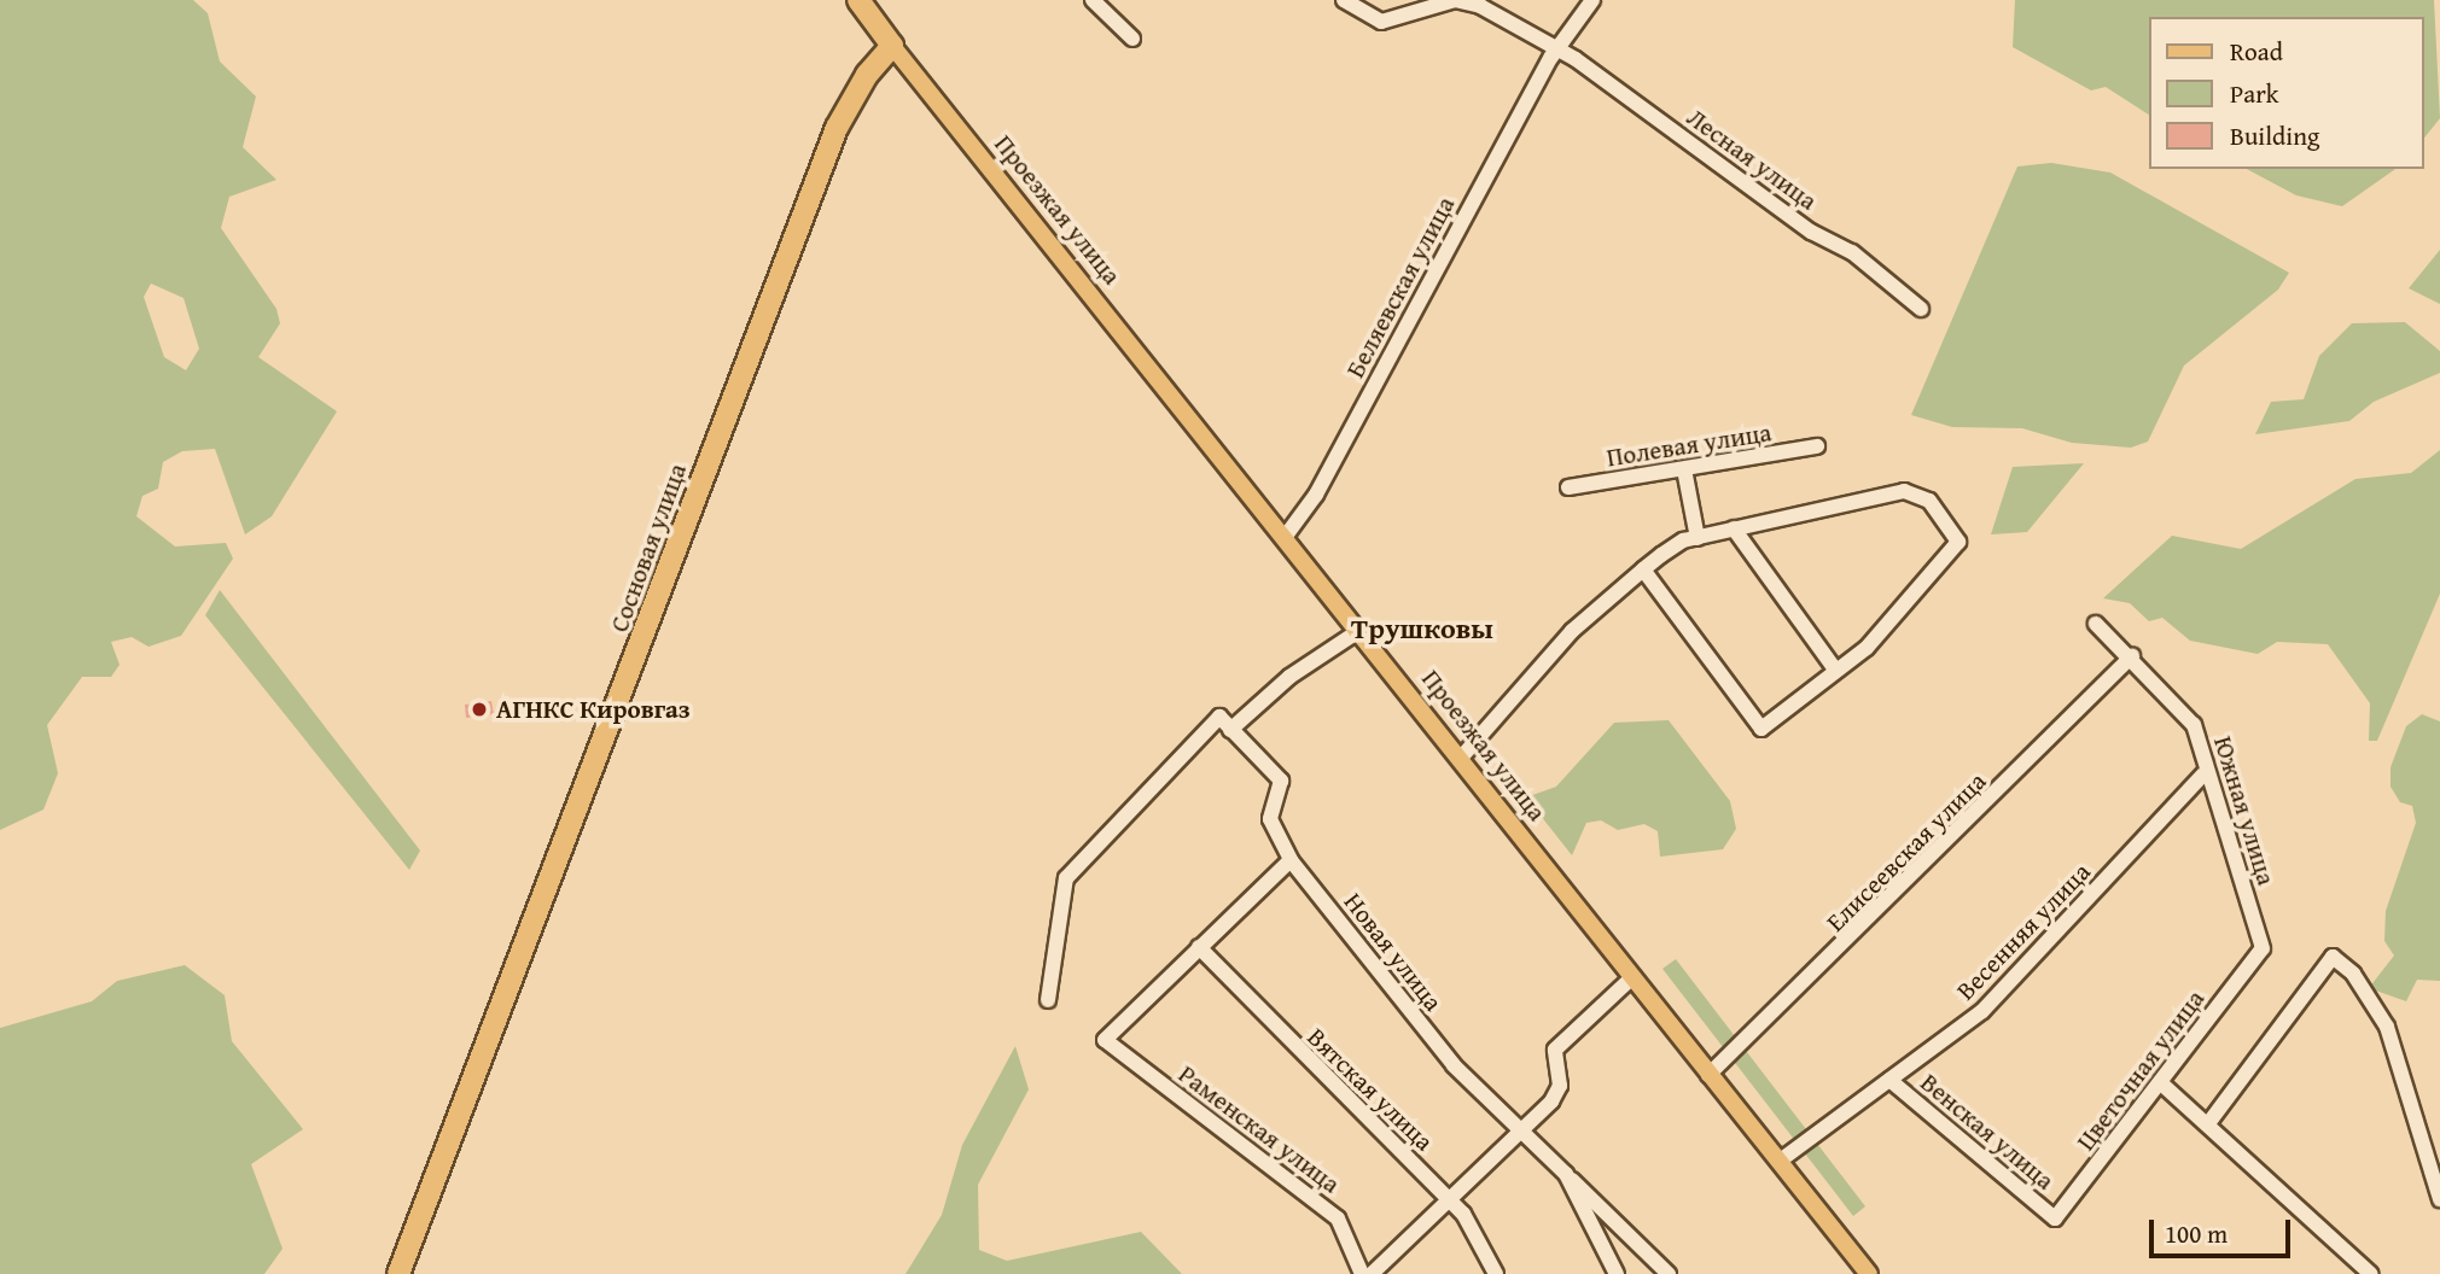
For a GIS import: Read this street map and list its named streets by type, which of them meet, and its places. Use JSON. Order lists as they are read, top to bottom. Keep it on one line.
{"streets":{"highway":["Сосновая улица"],"main road":["Проезжая улица"],"street":["Лесная улица","Беляевская улица","Полевая улица","Южная улица","Елисеевская улица","Весенняя улица","Новая улица","Цветочная улица","Вятская улица","Раменская улица","Венская улица"]},"crossings":[["Лесная улица","Беляевская улица"],["Проезжая улица","Беляевская улица"],["Проезжая улица","Сосновая улица"],["Проезжая улица","Елисеевская улица"],["Проезжая улица","Весенняя улица"],["Южная улица","Елисеевская улица"],["Южная улица","Весенняя улица"],["Южная улица","Цветочная улица"],["Весенняя улица","Венская улица"],["Цветочная улица","Венская улица"],["Вятская улица","Раменская улица"]],"districts":["Трушковы"],"places":["АГНКС Кировгаз"],"legend":["Road","Park","Building"],"scale_bar":"100 m"}
